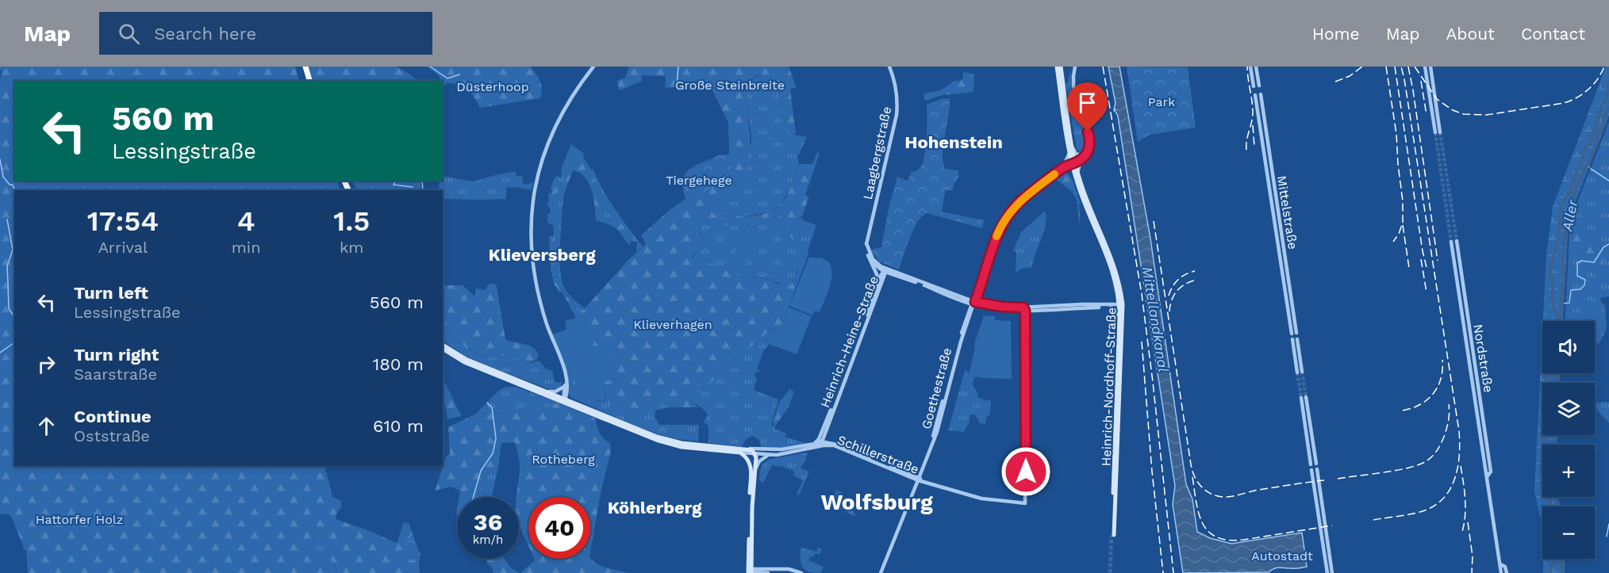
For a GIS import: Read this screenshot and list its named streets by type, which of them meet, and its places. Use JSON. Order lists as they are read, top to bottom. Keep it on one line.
{"streets":{"main road":["Heinrich-Nordhoff-Straße"],"street":["Laagbergstraße","Mittelstraße","Heinrich-Heine-Straße","Nordstraße","Goethestraße","Schillerstraße"]},"crossings":[["Laagbergstraße","Heinrich-Heine-Straße"],["Heinrich-Heine-Straße","Schillerstraße"],["Heinrich-Nordhoff-Straße","Goethestraße"],["Goethestraße","Schillerstraße"]],"districts":["Hohenstein","Klieversberg","Wolfsburg","Köhlerberg"],"water":["Aller","Mittellandkanal"],"parks":["Große Steinbreite","Düsterhoop","Park","Tiergehege","Klieverhagen","Rotheberg","Hattorfer Holz","Autostadt"],"page":{"header":"Map","search":"Search here","nav":["Home","Map","About","Contact"],"turn":["560 m","Lessingstraße"],"eta":["17:54","Arrival","4","min","1.5","km"],"list":[{"name":"Turn left","note":"Lessingstraße","value":"560 m"},{"name":"Turn right","note":"Saarstraße","value":"180 m"},{"name":"Continue","note":"Oststraße","value":"610 m"}],"map_buttons":["+","−"],"speed":"36 km/h","limit":"40"}}
